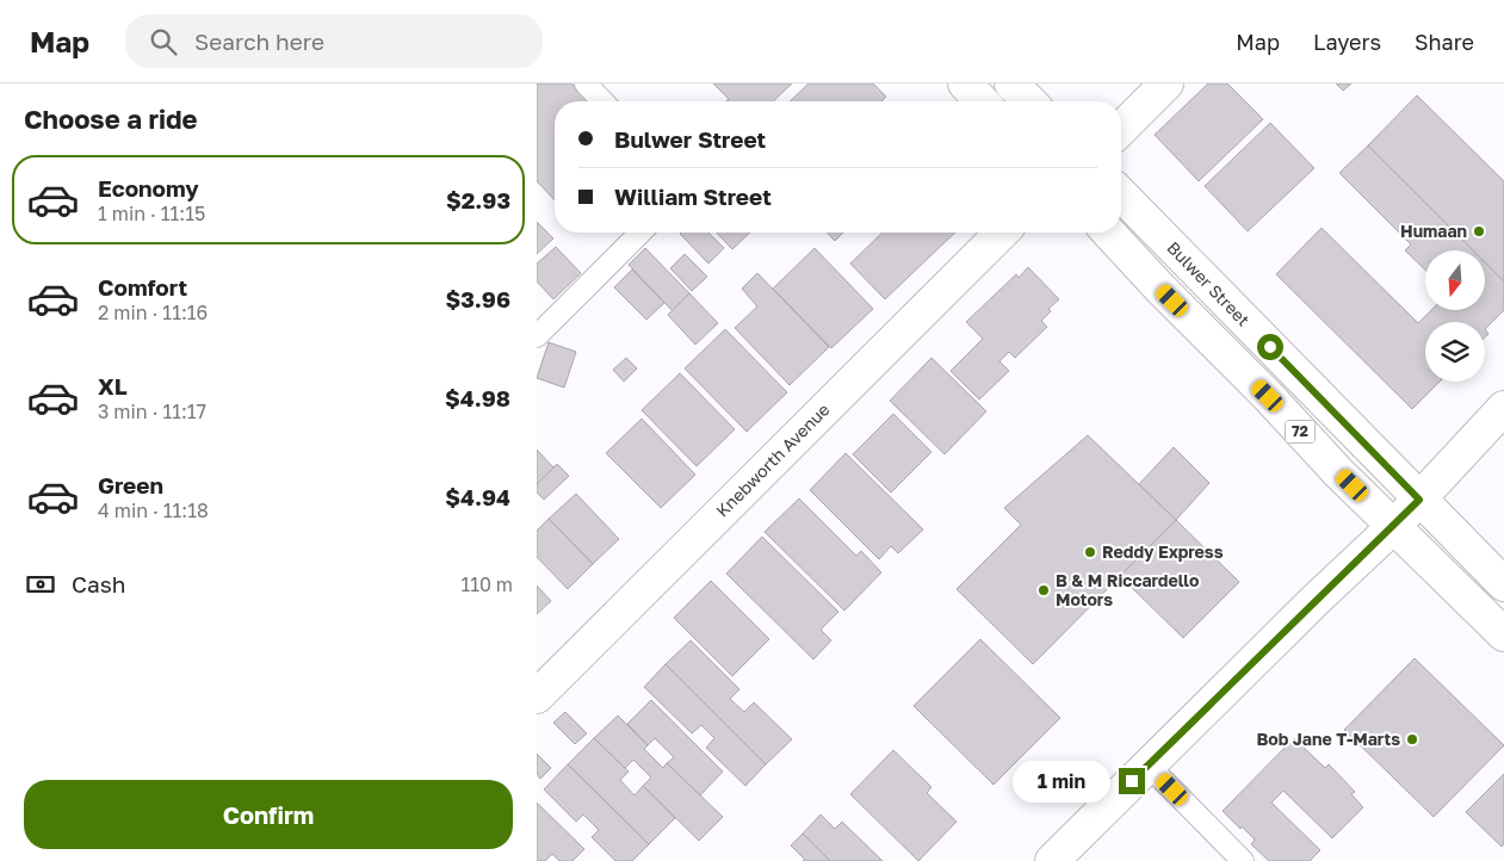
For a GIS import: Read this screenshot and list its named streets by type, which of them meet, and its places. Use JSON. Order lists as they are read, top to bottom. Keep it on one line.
{"streets":{"main road":["Bulwer Street","72","Knebworth Avenue"]},"places":["Humaan","Reddy Express","B & M Riccardello Motors","Bob Jane T-Marts"],"north":"bottom","page":{"header":"Map","search":"Search here","nav":["Map","Layers","Share"],"heading":"Choose a ride","banner":["Bulwer Street","William Street"],"list":[{"name":"Economy","note":"1 min · 11:15","value":"$2.93"},{"name":"Comfort","note":"2 min · 11:16","value":"$3.96"},{"name":"XL","note":"3 min · 11:17","value":"$4.98"},{"name":"Green","note":"4 min · 11:18","value":"$4.94"}],"pay":["Cash","110 m"],"bubble":"1 min","buttons":"Confirm"}}
